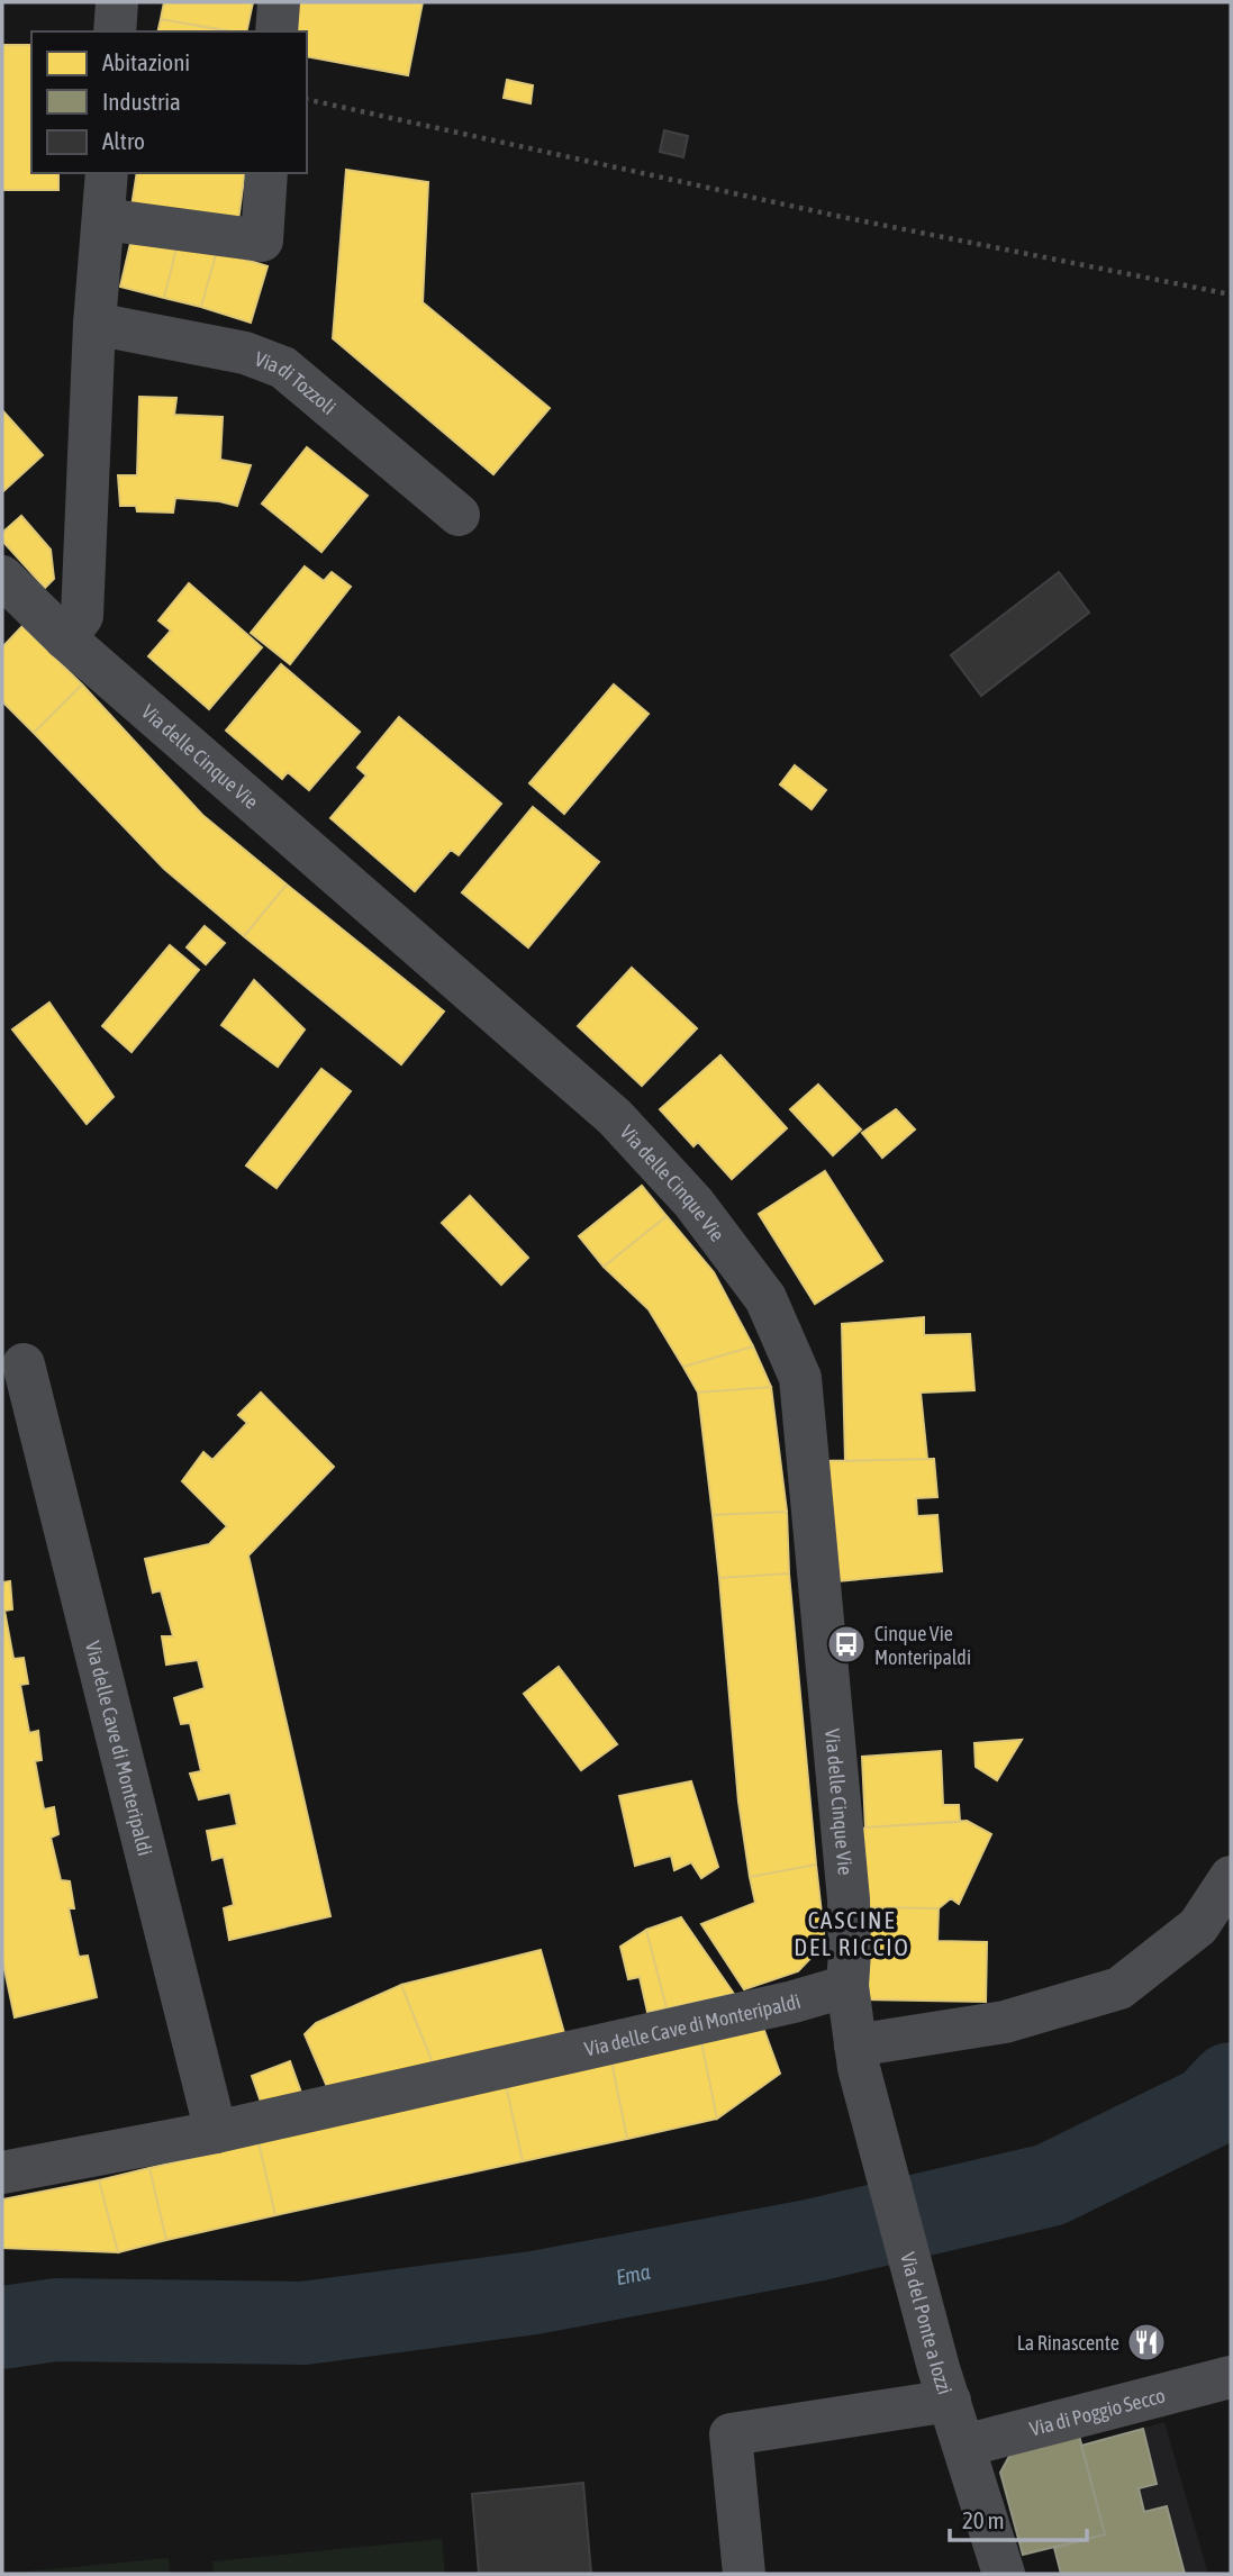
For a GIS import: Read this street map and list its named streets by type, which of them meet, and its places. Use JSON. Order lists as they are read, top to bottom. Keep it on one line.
{"streets":{"street":["Via di Tozzoli","Via delle Cinque Vie","Via delle Cave di Monteripaldi","Via del Ponte a Iozzi","Via di Poggio Secco"]},"crossings":[["Via delle Cinque Vie","Via delle Cave di Monteripaldi"],["Via delle Cinque Vie","Via del Ponte a Iozzi"],["Via del Ponte a Iozzi","Via di Poggio Secco"]],"districts":["CASCINE DEL RICCIO"],"water":["Ema"],"places":{"bus stop":["Cinque Vie Monteripaldi"],"restaurant":["La Rinascente"]},"legend":["Abitazioni","Industria","Altro"],"scale_bar":"20 m"}
